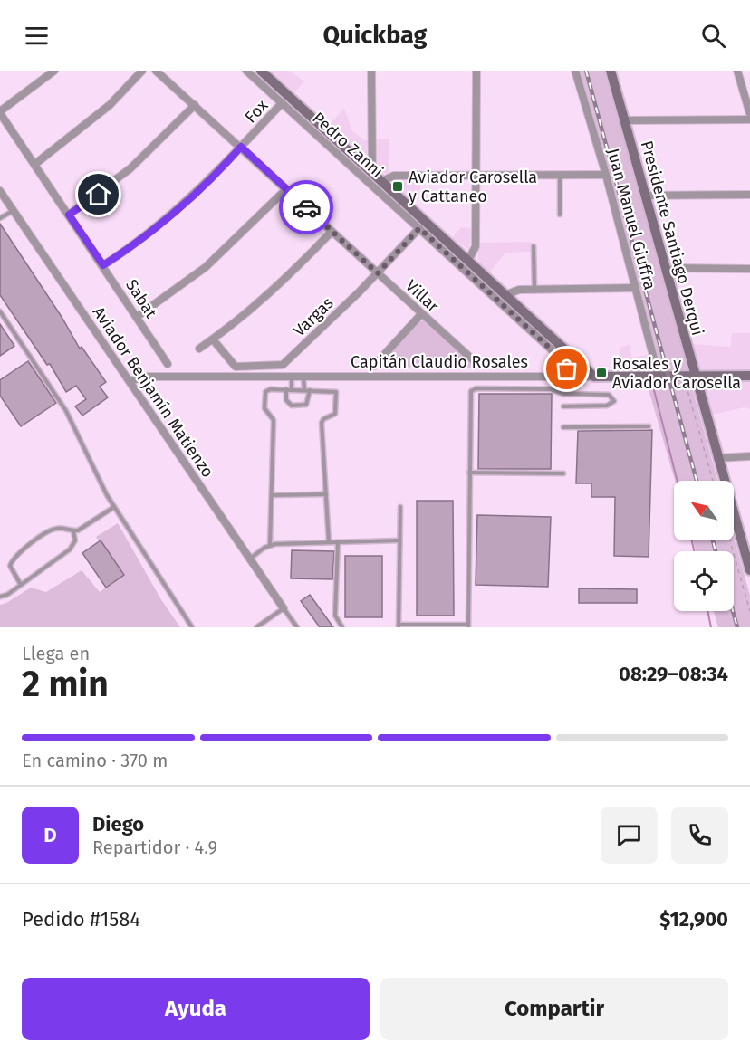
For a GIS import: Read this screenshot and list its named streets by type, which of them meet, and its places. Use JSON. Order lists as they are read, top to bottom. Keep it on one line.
{"streets":{"street":["Fox","Pedro Zanni","Juan Manuel Giuffra","Presidente Santiago Derqui","Villar","Sabat","Vargas","Capitán Claudio Rosales","Aviador Benjamín Matienzo"]},"crossings":[["Fox","Pedro Zanni"],["Fox","Villar"],["Fox","Sabat"],["Pedro Zanni","Vargas"],["Pedro Zanni","Capitán Claudio Rosales"],["Juan Manuel Giuffra","Capitán Claudio Rosales"],["Presidente Santiago Derqui","Capitán Claudio Rosales"],["Villar","Vargas"],["Capitán Claudio Rosales","Aviador Benjamín Matienzo"]],"places":{"transit":["Aviador Carosella y Cattaneo","Rosales y Aviador Carosella"]},"north":"top left","page":{"header":"Quickbag","heading":["2 min","Llega en","08:29–08:34"],"panel":["Diego","Repartidor · 4.9","Pedido #1584","$12,900"],"bar":"En camino · 370 m","round":"D","buttons":["Ayuda","Compartir"]}}
